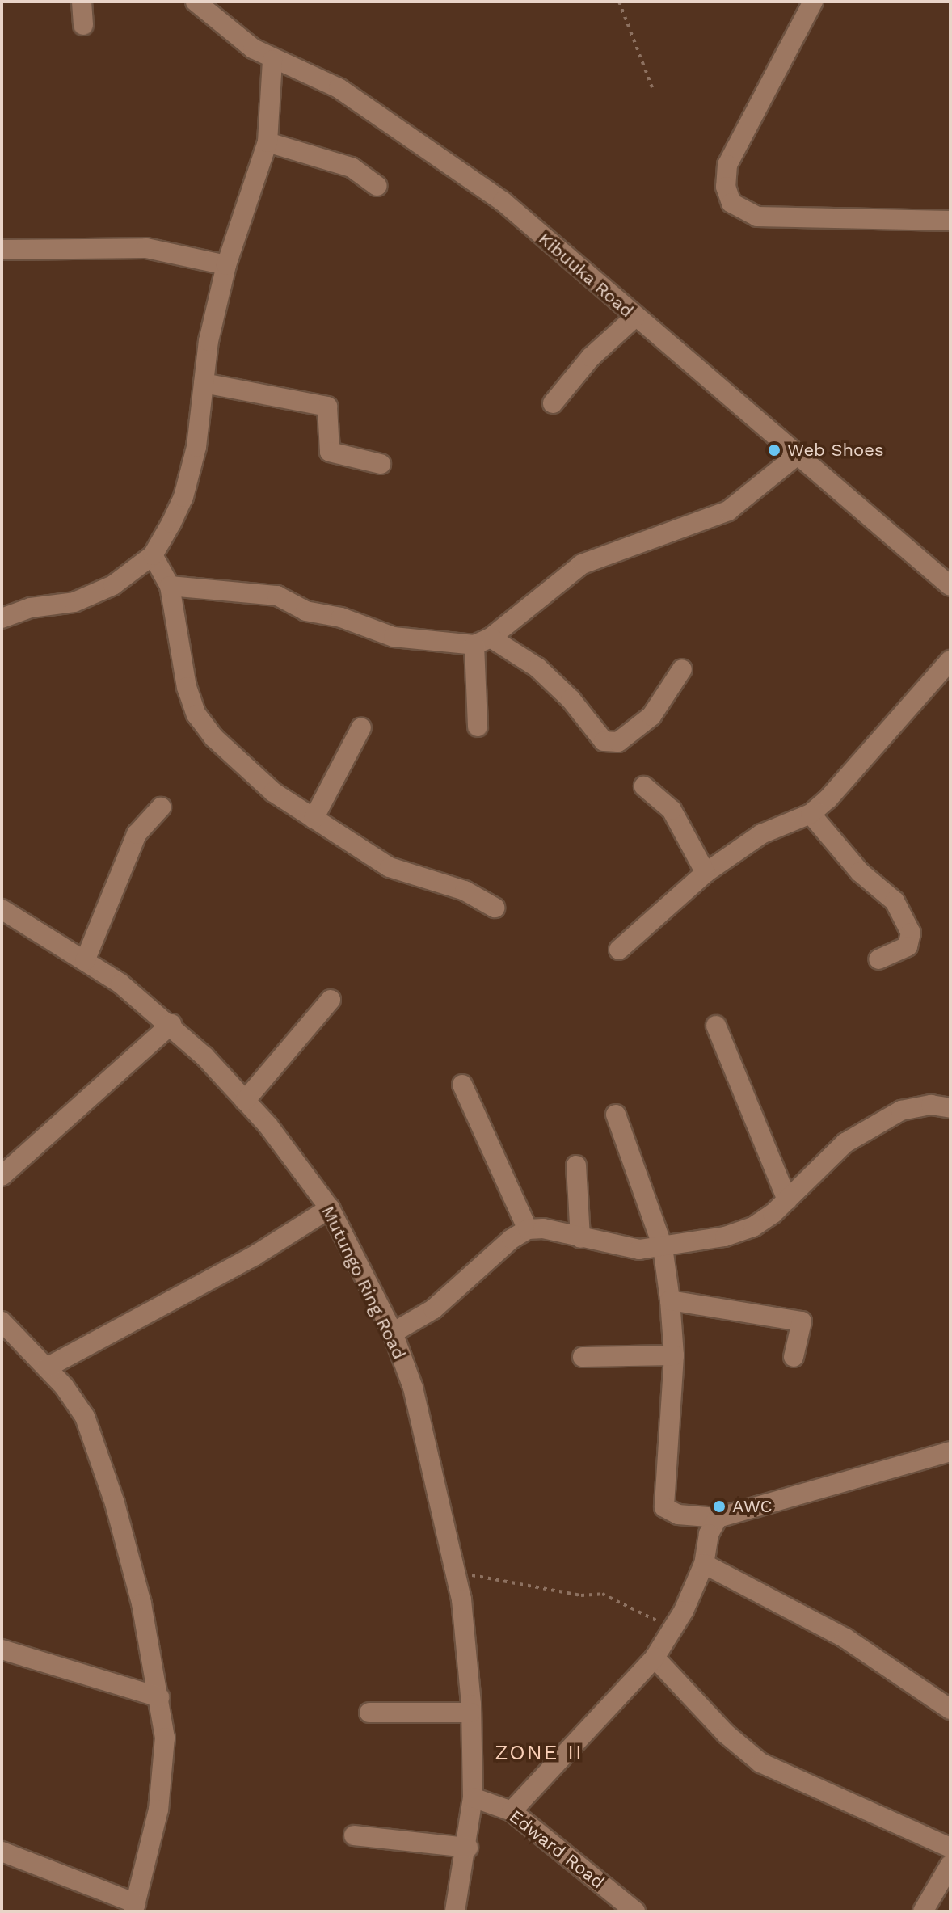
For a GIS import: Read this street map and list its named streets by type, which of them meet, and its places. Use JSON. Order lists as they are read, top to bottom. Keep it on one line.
{"streets":{"street":["Kibuuka Road","Mutungo Ring Road","Edward Road"]},"crossings":[["Mutungo Ring Road","Edward Road"]],"districts":["ZONE II"],"places":["Web Shoes","AWC"]}
